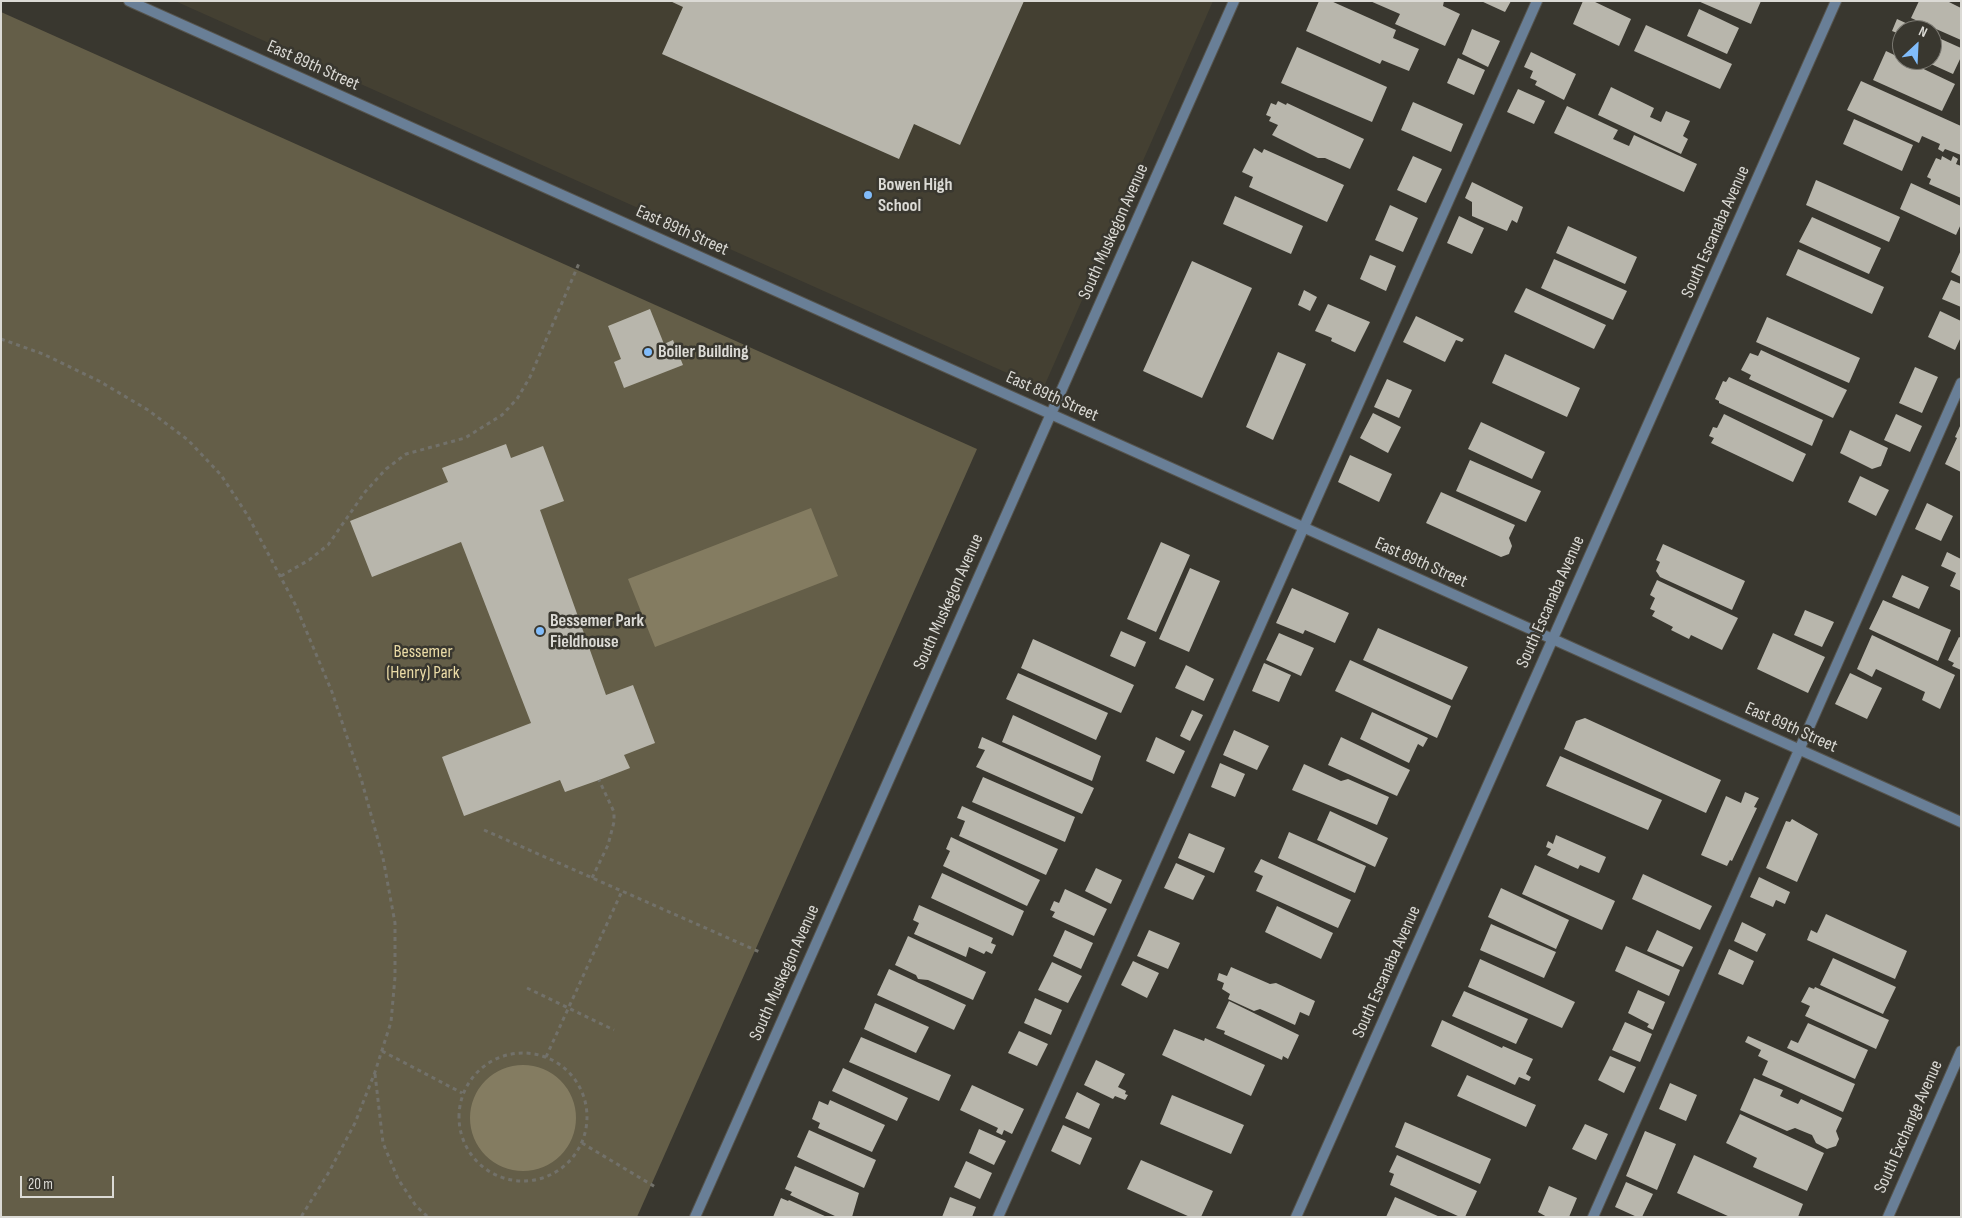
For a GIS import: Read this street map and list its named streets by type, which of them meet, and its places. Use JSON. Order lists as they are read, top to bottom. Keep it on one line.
{"streets":{"street":["East 89th Street","South Muskegon Avenue","South Escanaba Avenue","South Exchange Avenue"]},"crossings":[["East 89th Street","South Muskegon Avenue"],["East 89th Street","South Escanaba Avenue"]],"parks":["Bessemer (Henry) Park"],"places":["Bowen High School","Boiler Building","Bessemer Park Fieldhouse"],"scale_bar":"20 m","north":"top right"}
